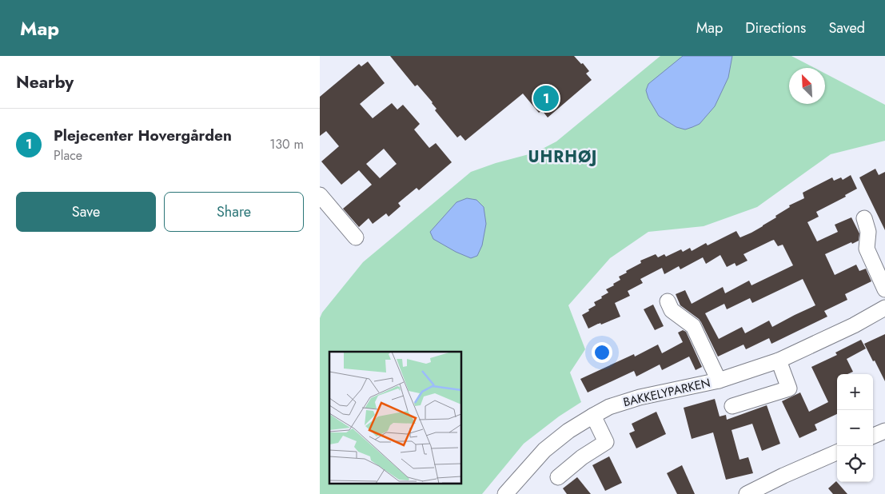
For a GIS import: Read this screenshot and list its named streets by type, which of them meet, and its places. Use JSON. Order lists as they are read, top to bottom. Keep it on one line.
{"streets":{"street":["BAKKELYPARKEN"]},"districts":["UHRHØJ"],"north":"top left","page":{"header":"Map","nav":["Map","Directions","Saved"],"heading":"Nearby","pins":"1","list":[{"mark":"1","name":"Plejecenter Hovergården","note":"Place","value":"130 m"}],"buttons":["Save","Share"],"map_buttons":["+","−"]}}
